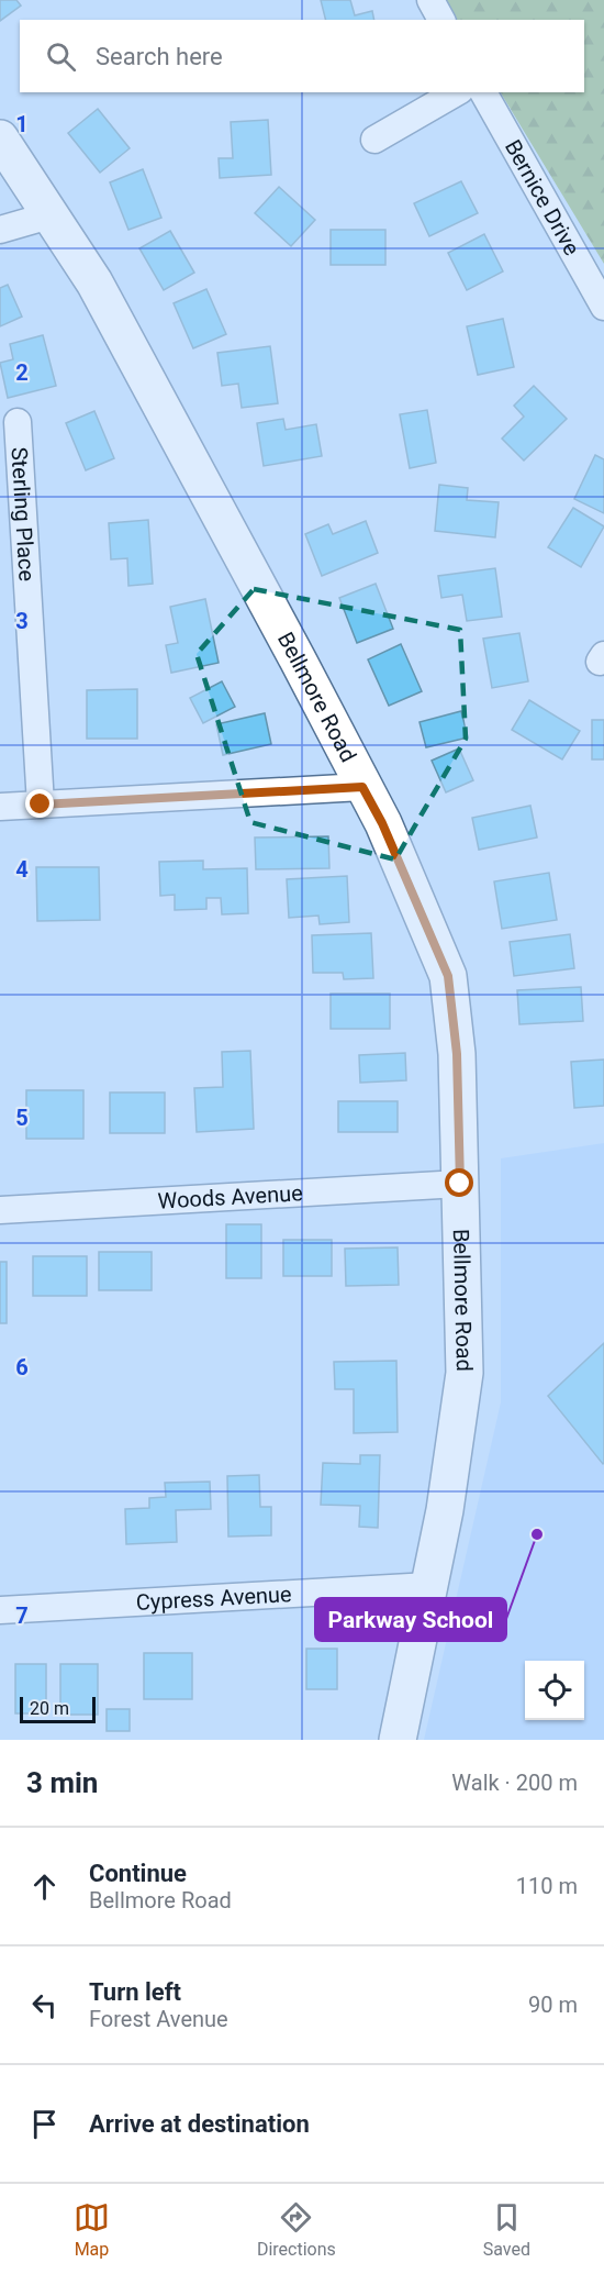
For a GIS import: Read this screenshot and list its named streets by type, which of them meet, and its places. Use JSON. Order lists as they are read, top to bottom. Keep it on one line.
{"streets":{"main road":["Bellmore Road"],"street":["Bernice Drive","Sterling Place","Woods Avenue","Cypress Avenue"]},"crossings":[["Bellmore Road","Woods Avenue"],["Bellmore Road","Cypress Avenue"]],"places":["Parkway School"],"scale_bar":"20 m","page":{"search":"Search here","scale":"20 m","heading":["3 min","Walk · 200 m"],"list":[["Continue","Bellmore Road","110 m"],["Turn left","Forest Avenue","90 m"],"Arrive at destination"],"nav":["Map","Directions","Saved"]},"grid":{"rows":["1","2","3","4","5","6","7"]}}
